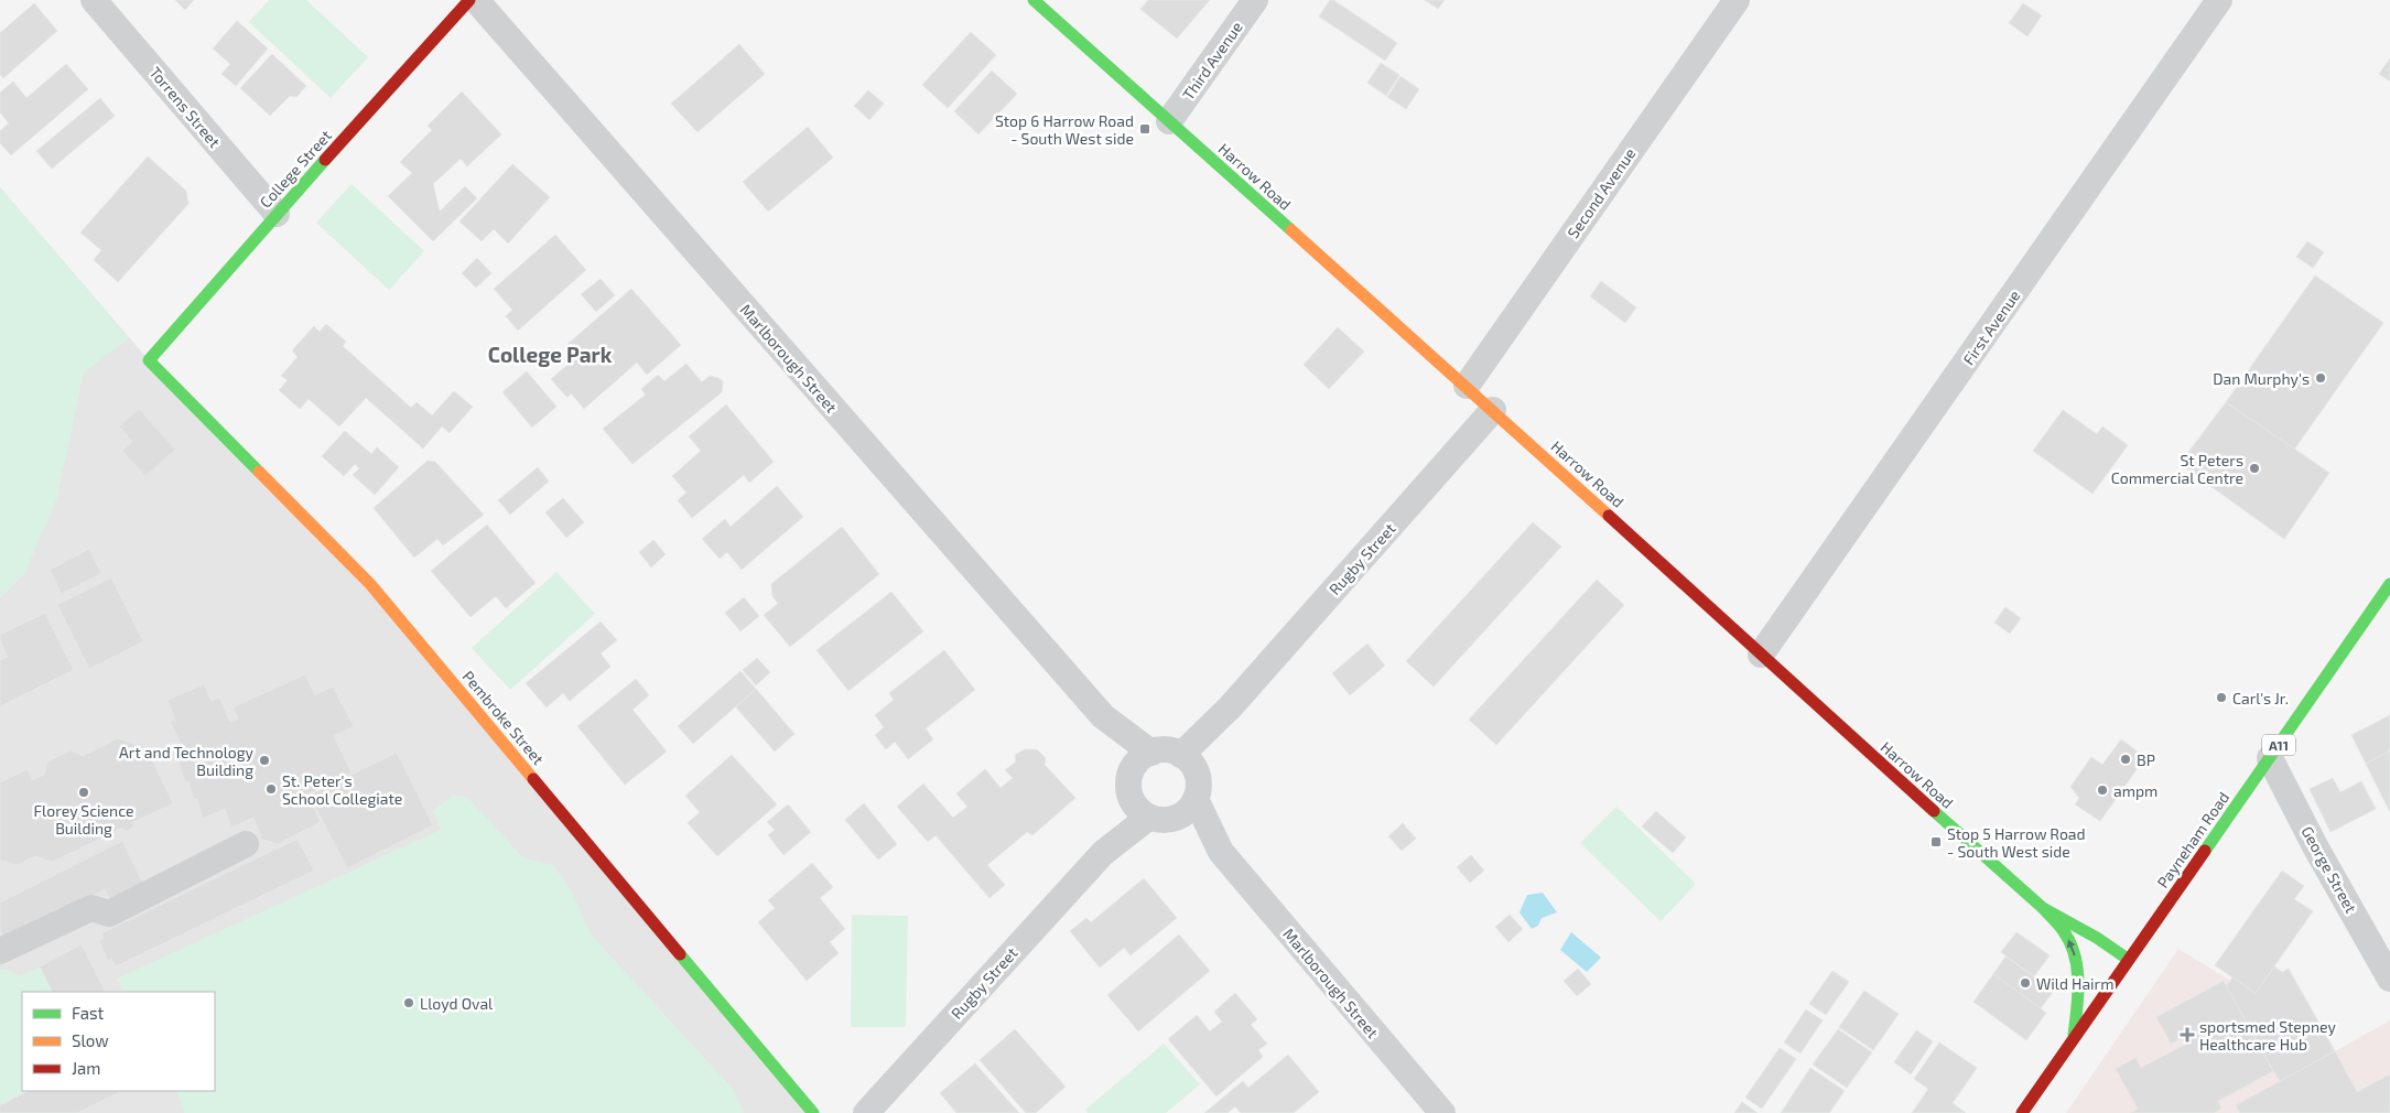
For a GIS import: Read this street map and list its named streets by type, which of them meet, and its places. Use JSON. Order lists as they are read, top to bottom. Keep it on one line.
{"streets":{"street":["Third Avenue","Torrens Street","College Street","Harrow Road","Second Avenue","First Avenue","Marlborough Street","Rugby Street","Pembroke Street","A11","Payneham Road","George Street"]},"crossings":[["Third Avenue","Harrow Road"],["Torrens Street","College Street"],["College Street","Pembroke Street"],["Harrow Road","Second Avenue"],["Harrow Road","First Avenue"],["Harrow Road","Rugby Street"],["Harrow Road","Payneham Road"],["Marlborough Street","Rugby Street"],["Payneham Road","George Street"]],"districts":["College Park"],"places":{"transit":["Stop 6 Harrow Road - South West side","Stop 5 Harrow Road - South West side"],"other":["Dan Murphy's","St Peters Commercial Centre","Carl's Jr.","BP","Art and Technology Building","St. Peter's School Collegiate","ampm","Florey Science Building","Wild Hairm","Lloyd Oval"],"health":["sportsmed Stepney Healthcare Hub"]},"legend":["Fast","Slow","Jam"]}
